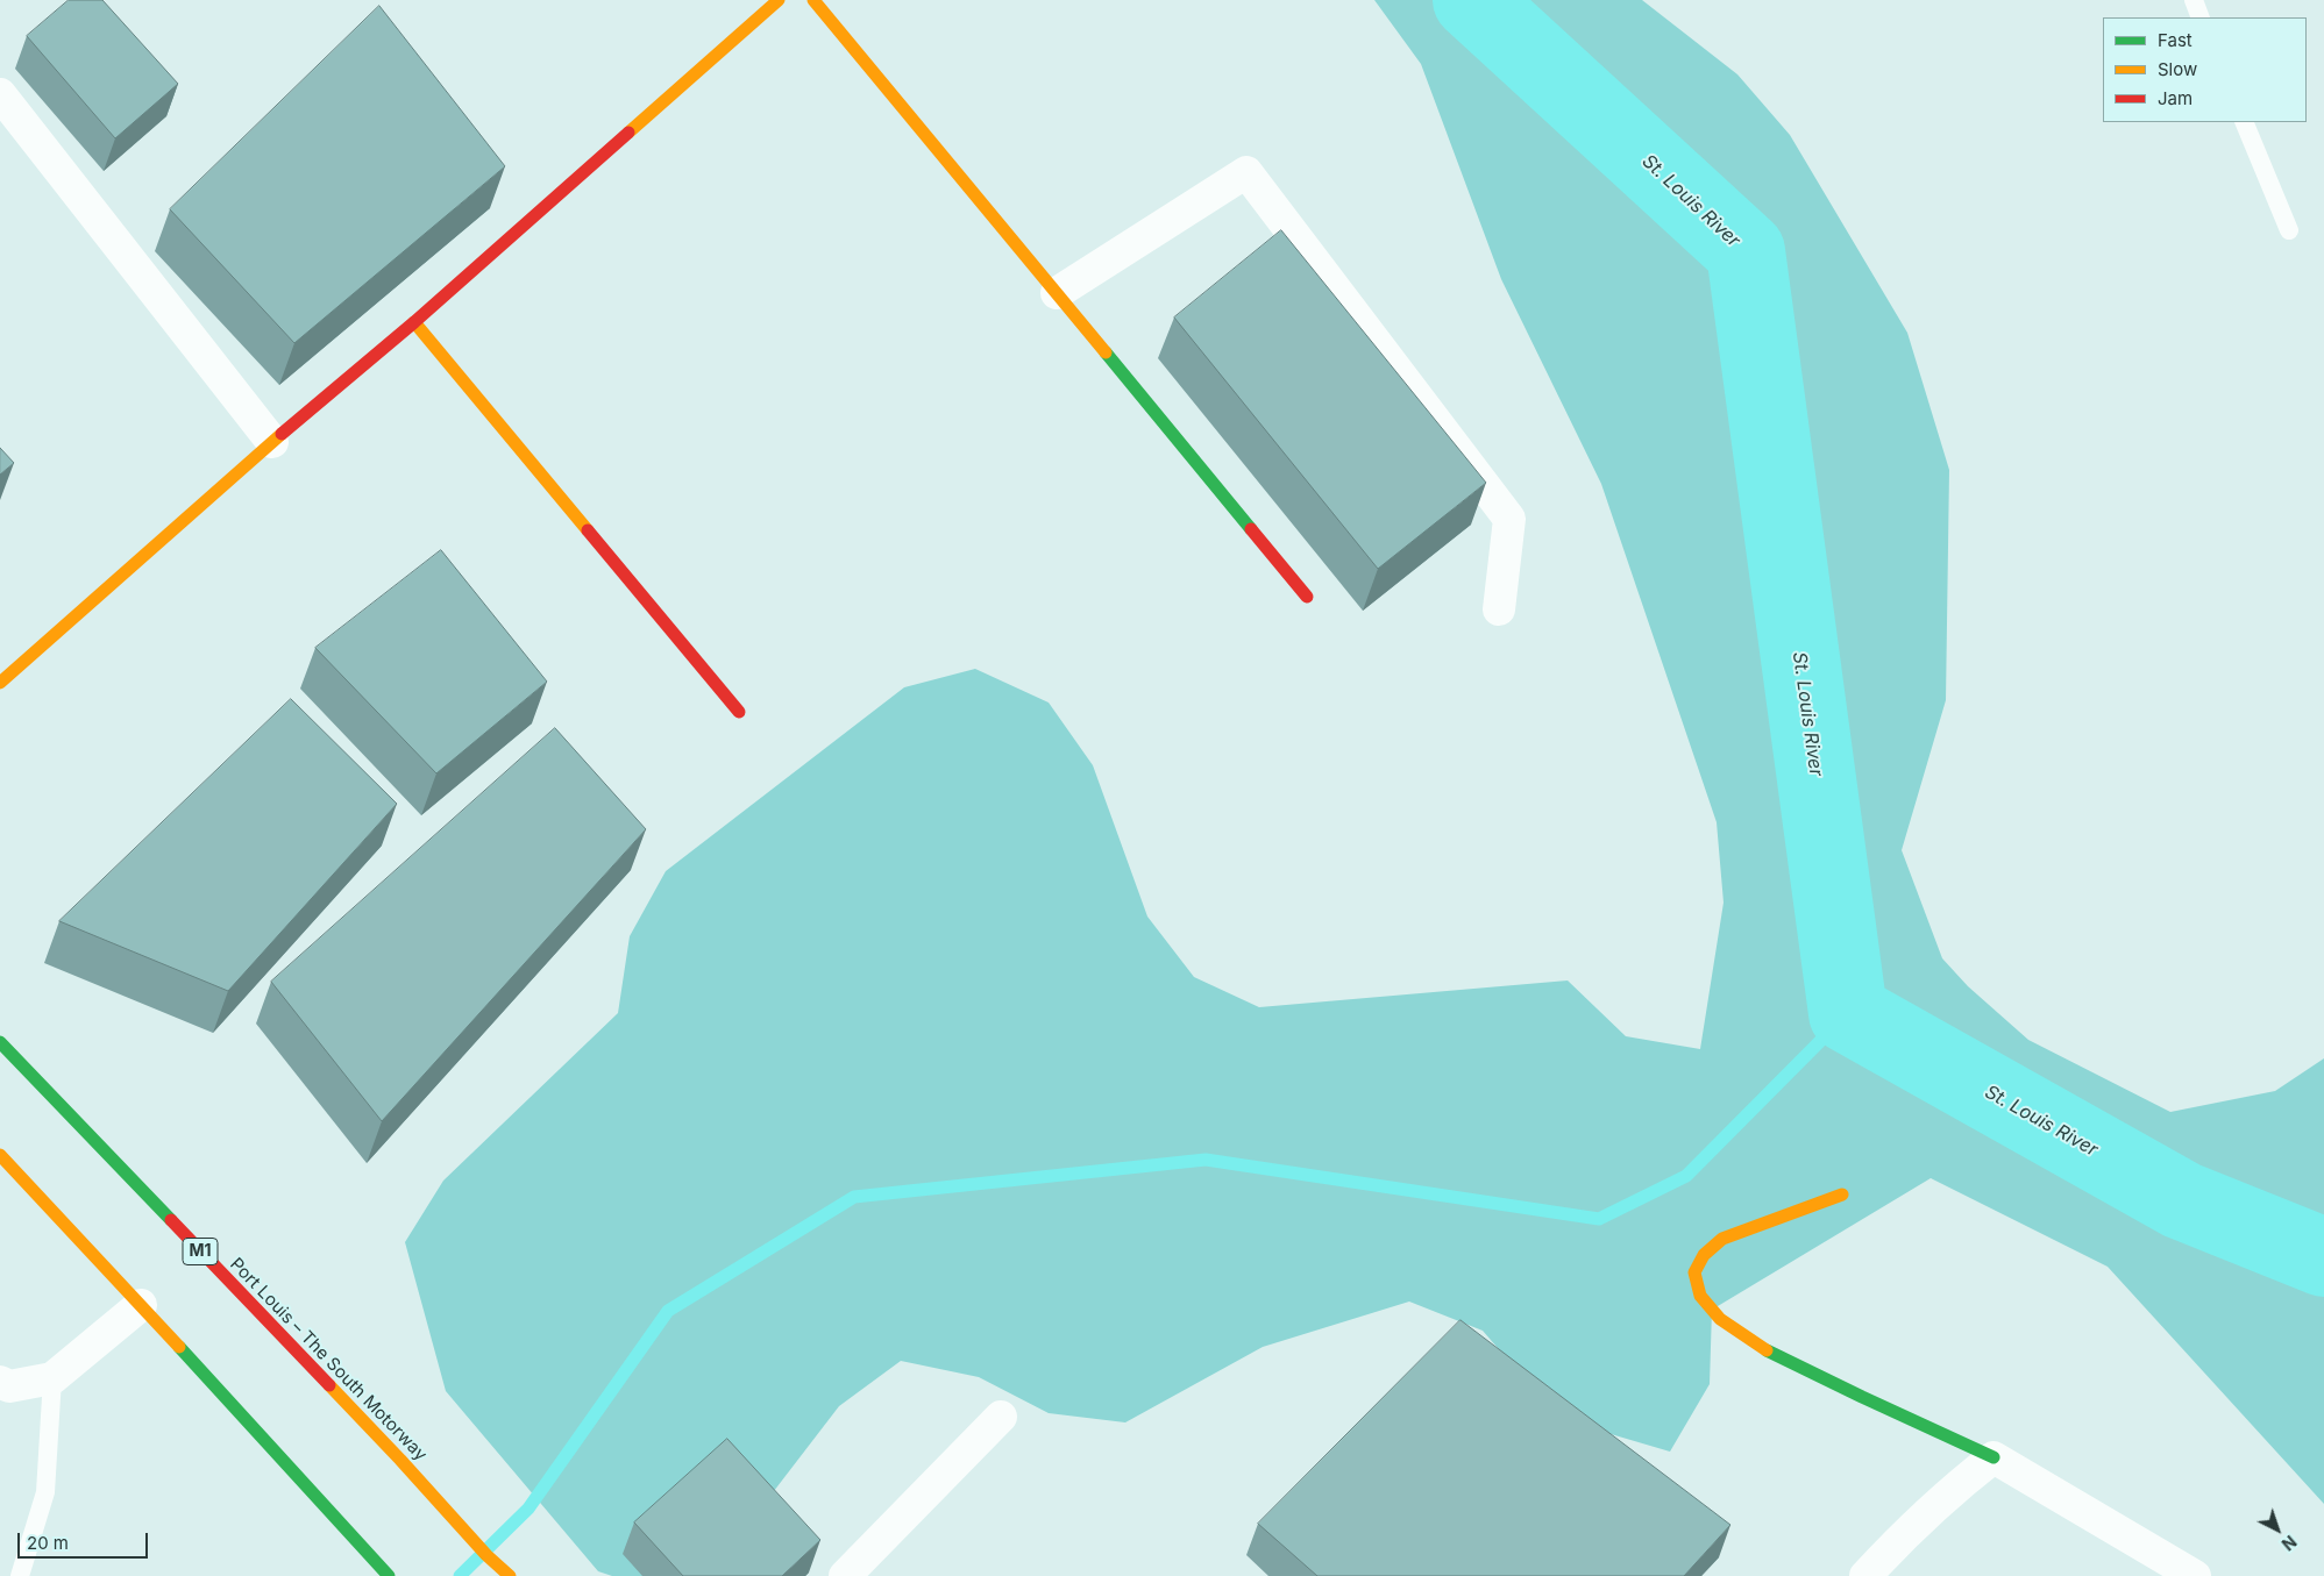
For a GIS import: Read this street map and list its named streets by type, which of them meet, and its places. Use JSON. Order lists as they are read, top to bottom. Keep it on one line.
{"streets":{"main road":["M1","Port Louis – The South Motorway"]},"water":["St. Louis River"],"legend":["Fast","Slow","Jam"],"scale_bar":"20 m","north":"bottom right"}
